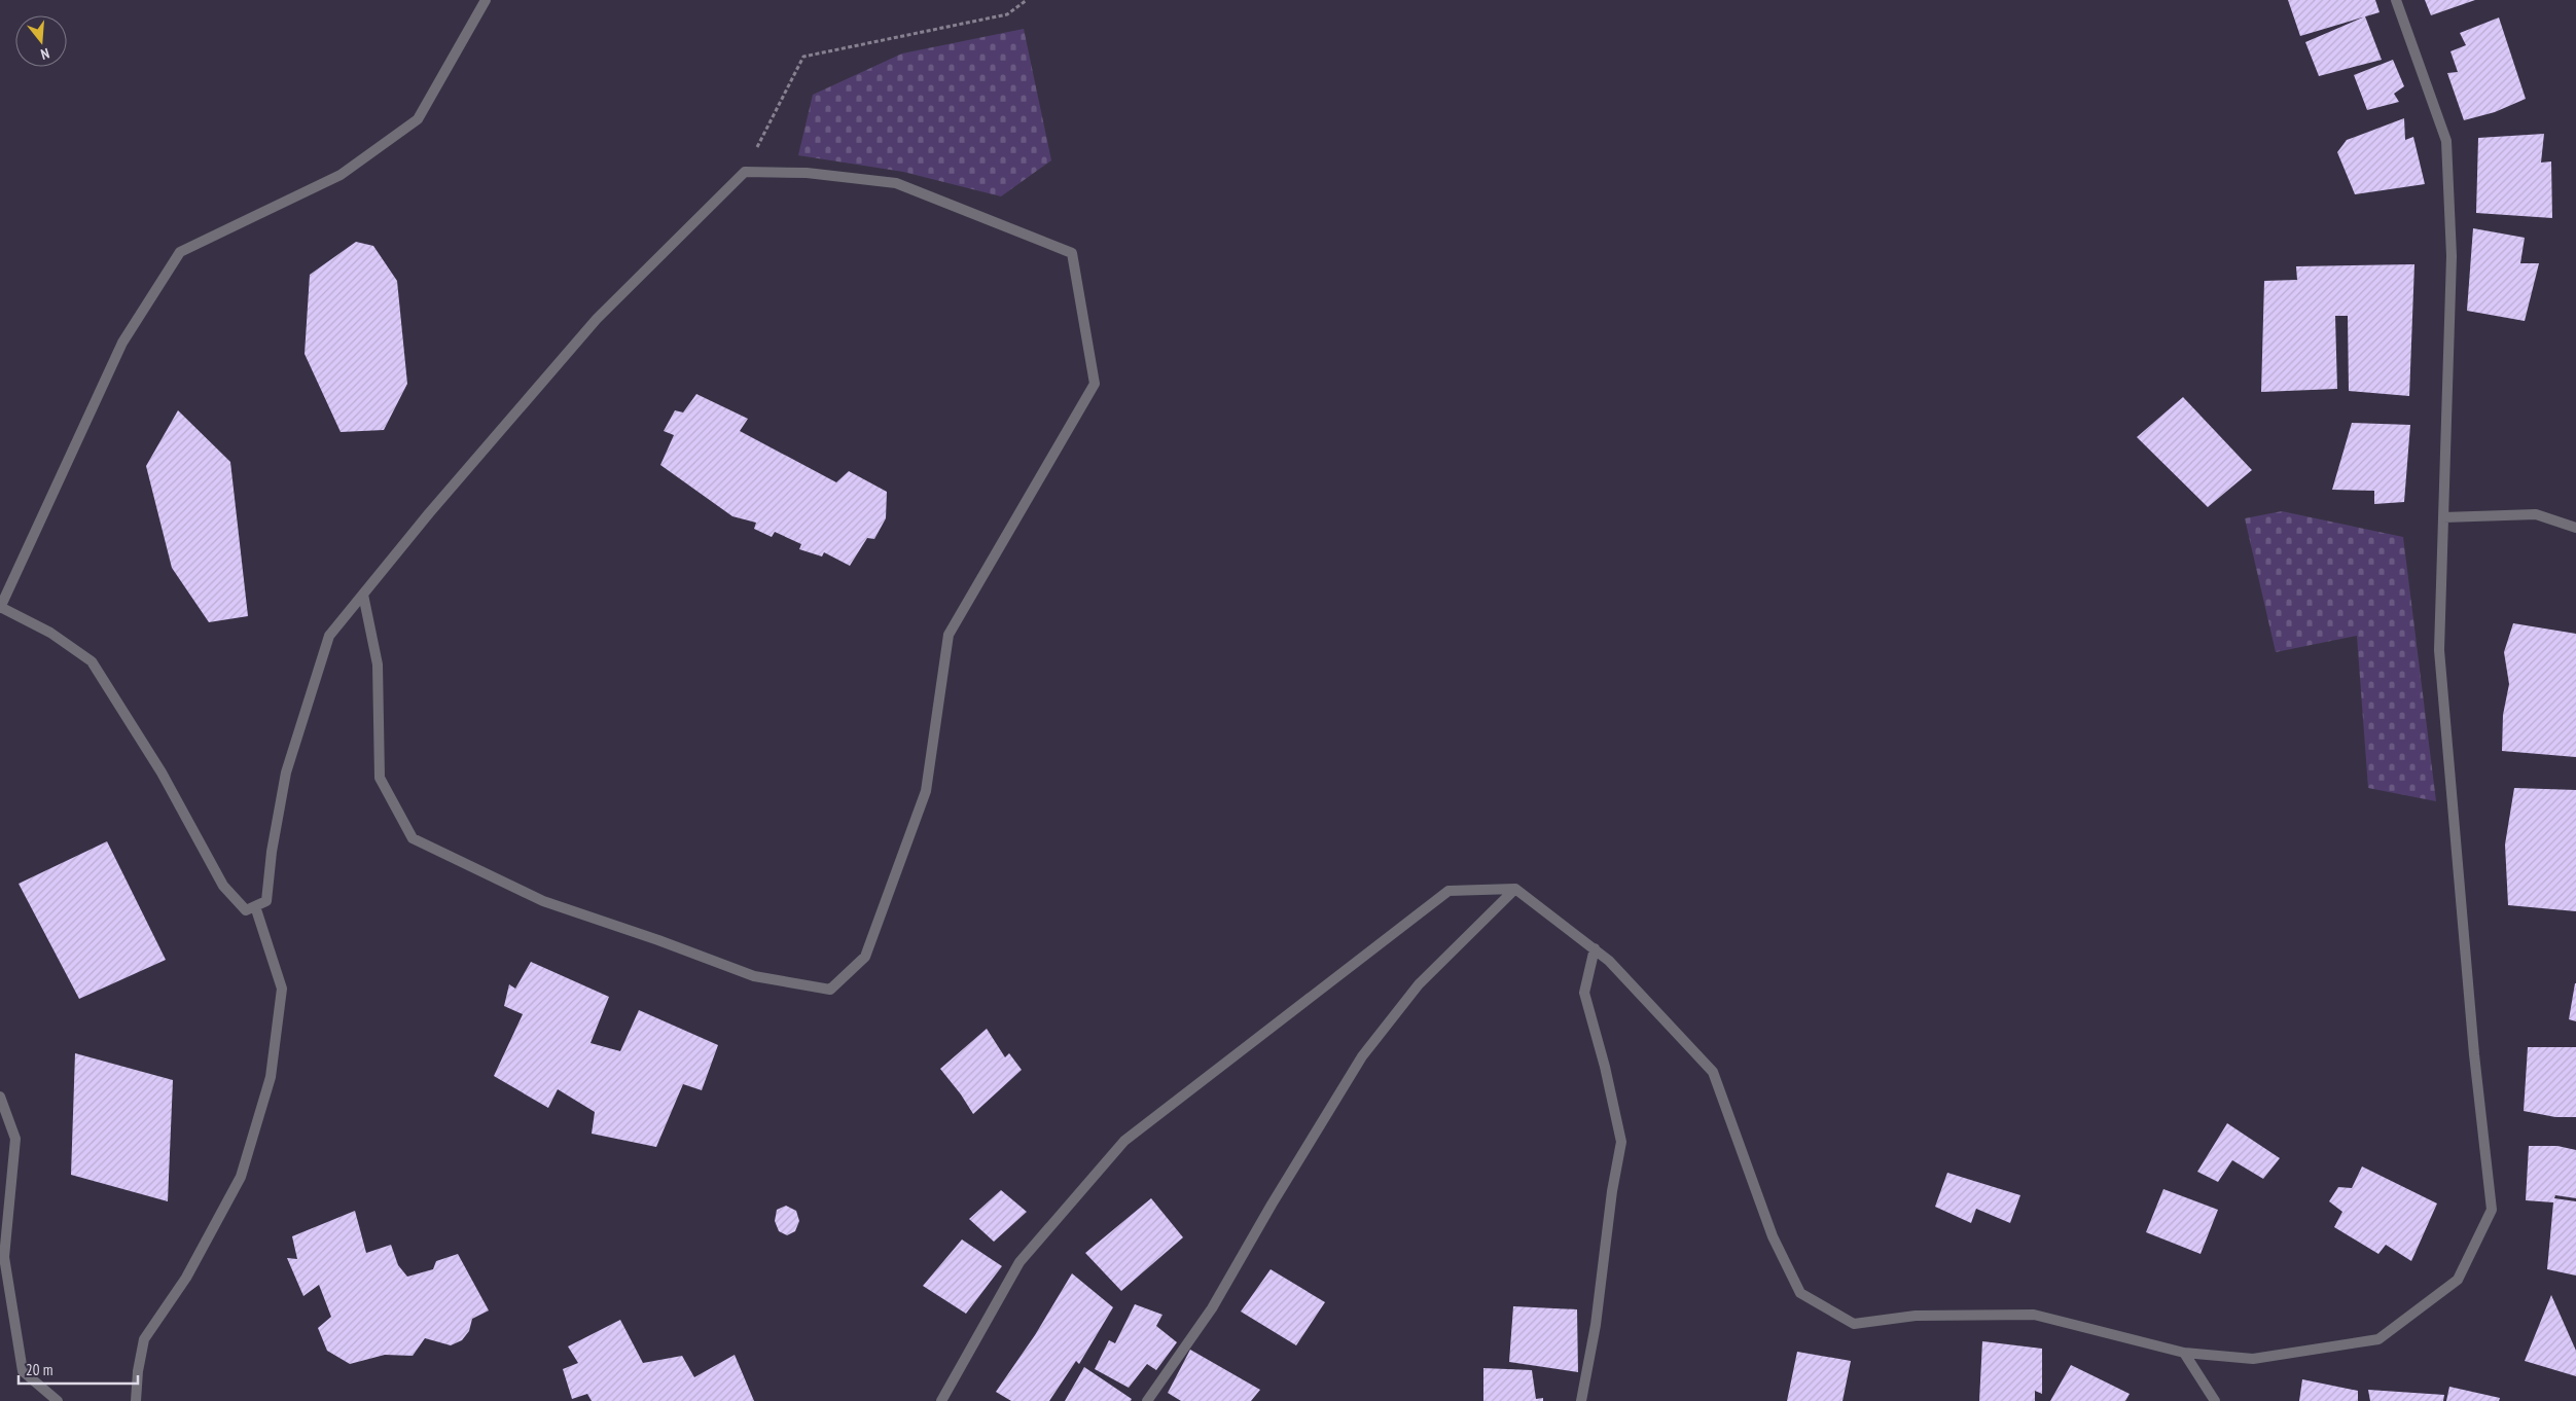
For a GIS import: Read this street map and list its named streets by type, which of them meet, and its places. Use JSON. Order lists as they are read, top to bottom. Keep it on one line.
{"scale_bar":"20 m","north":"bottom"}
